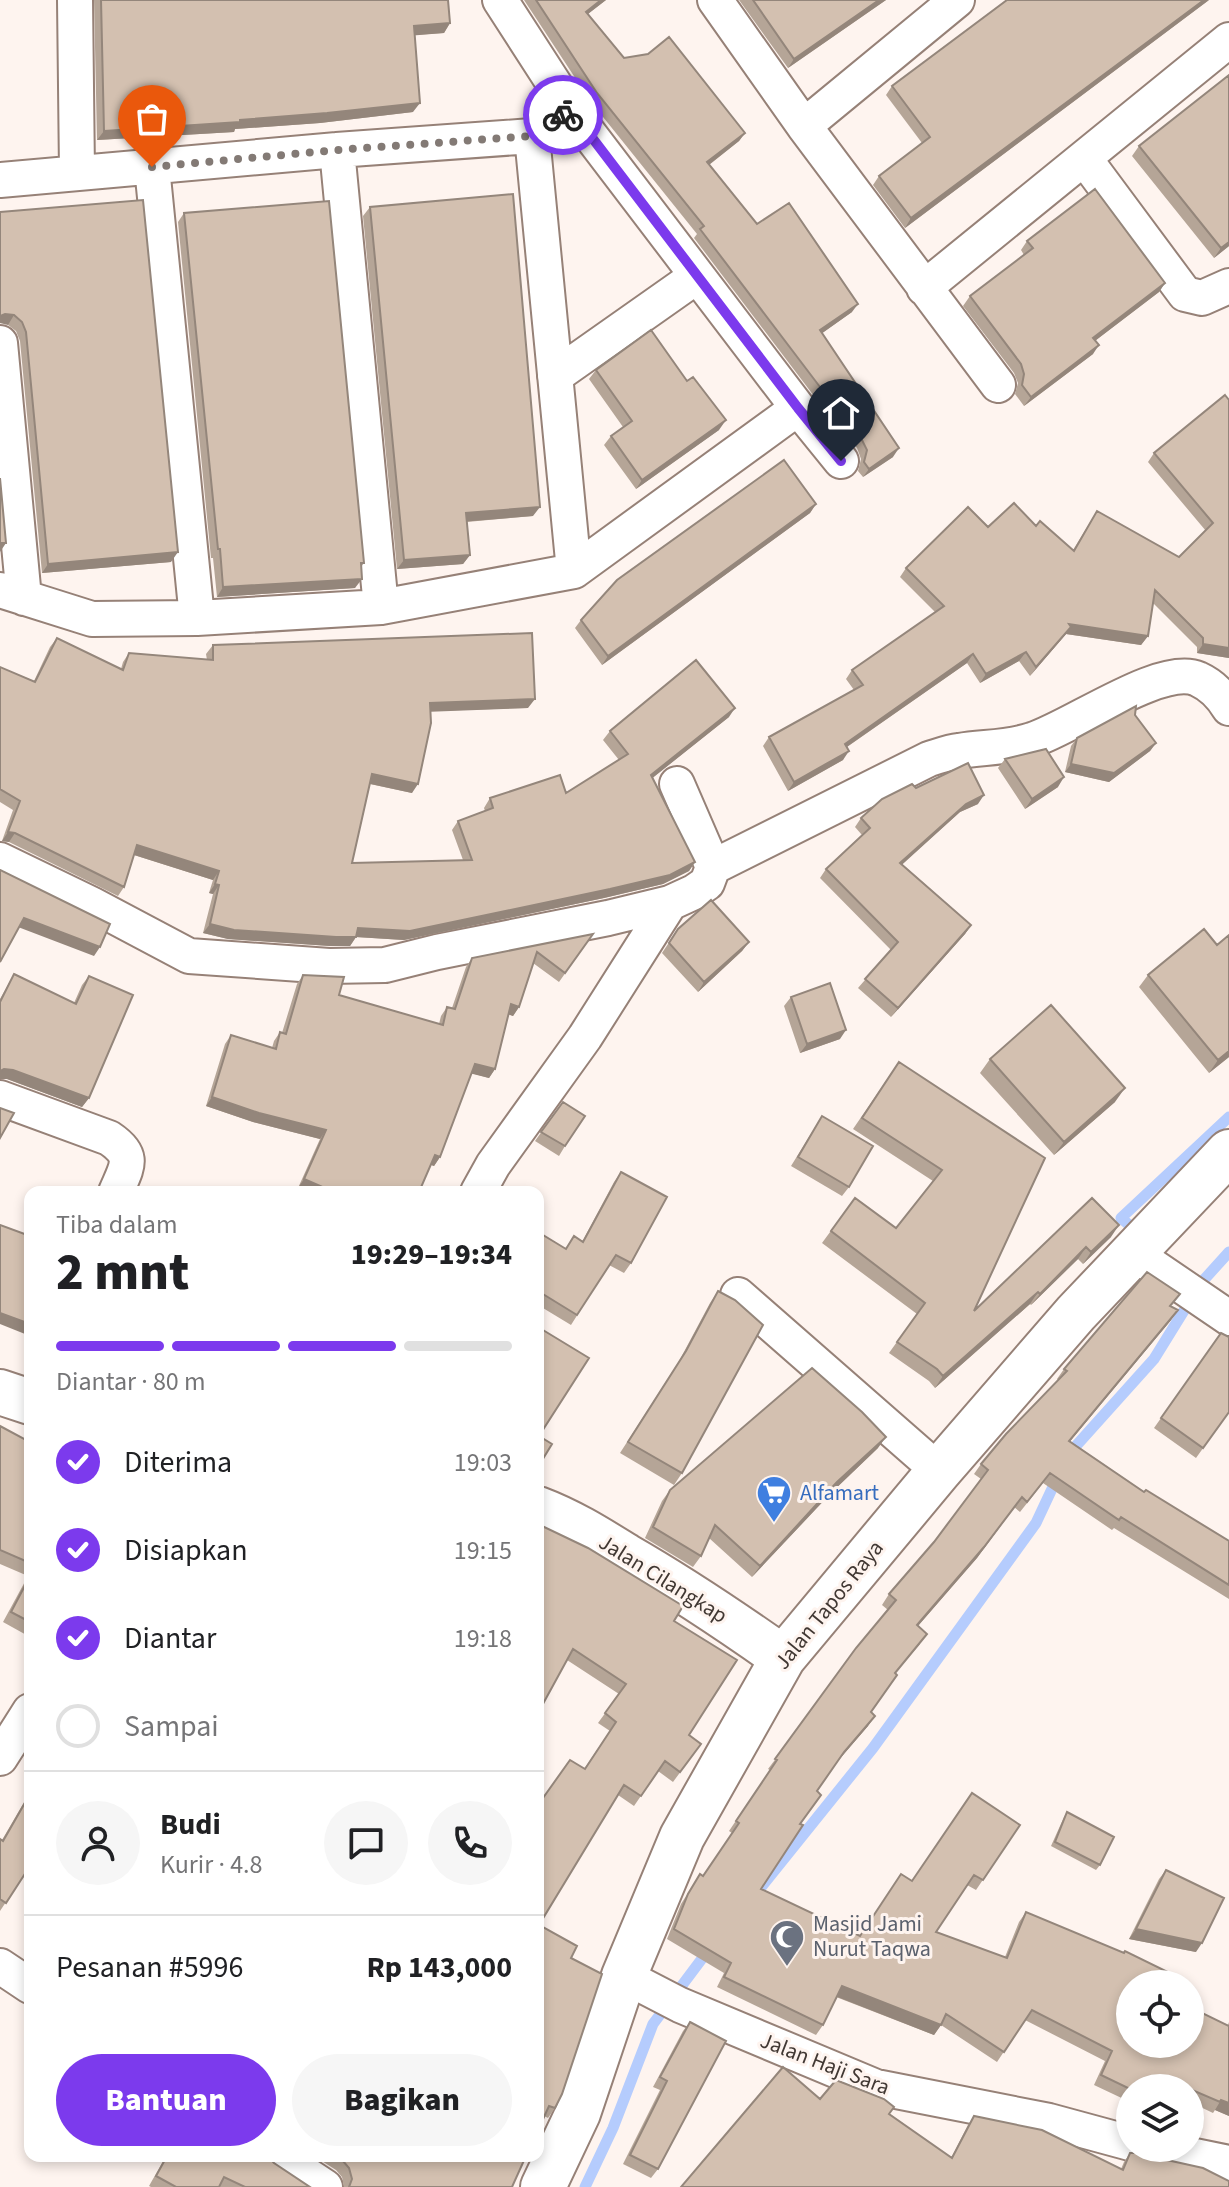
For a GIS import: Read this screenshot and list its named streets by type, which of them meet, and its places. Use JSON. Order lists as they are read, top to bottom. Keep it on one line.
{"streets":{"main road":["Jalan Cilangkap","Jalan Tapos Raya"],"street":["Jalan Haji Sara"]},"crossings":[["Jalan Cilangkap","Jalan Tapos Raya"],["Jalan Tapos Raya","Jalan Haji Sara"]],"places":{"supermarket":["Alfamart"],"mosque":["Masjid Jami Nurut Taqwa"]},"page":{"heading":["2 mnt","Tiba dalam","19:29–19:34"],"panel":["Budi","Kurir · 4.8","Pesanan #5996","Rp 143,000"],"bar":"Diantar · 80 m","list":[["Diterima","19:03"],["Disiapkan","19:15"],["Diantar","19:18"],"Sampai"],"buttons":["Bantuan","Bagikan"]}}
